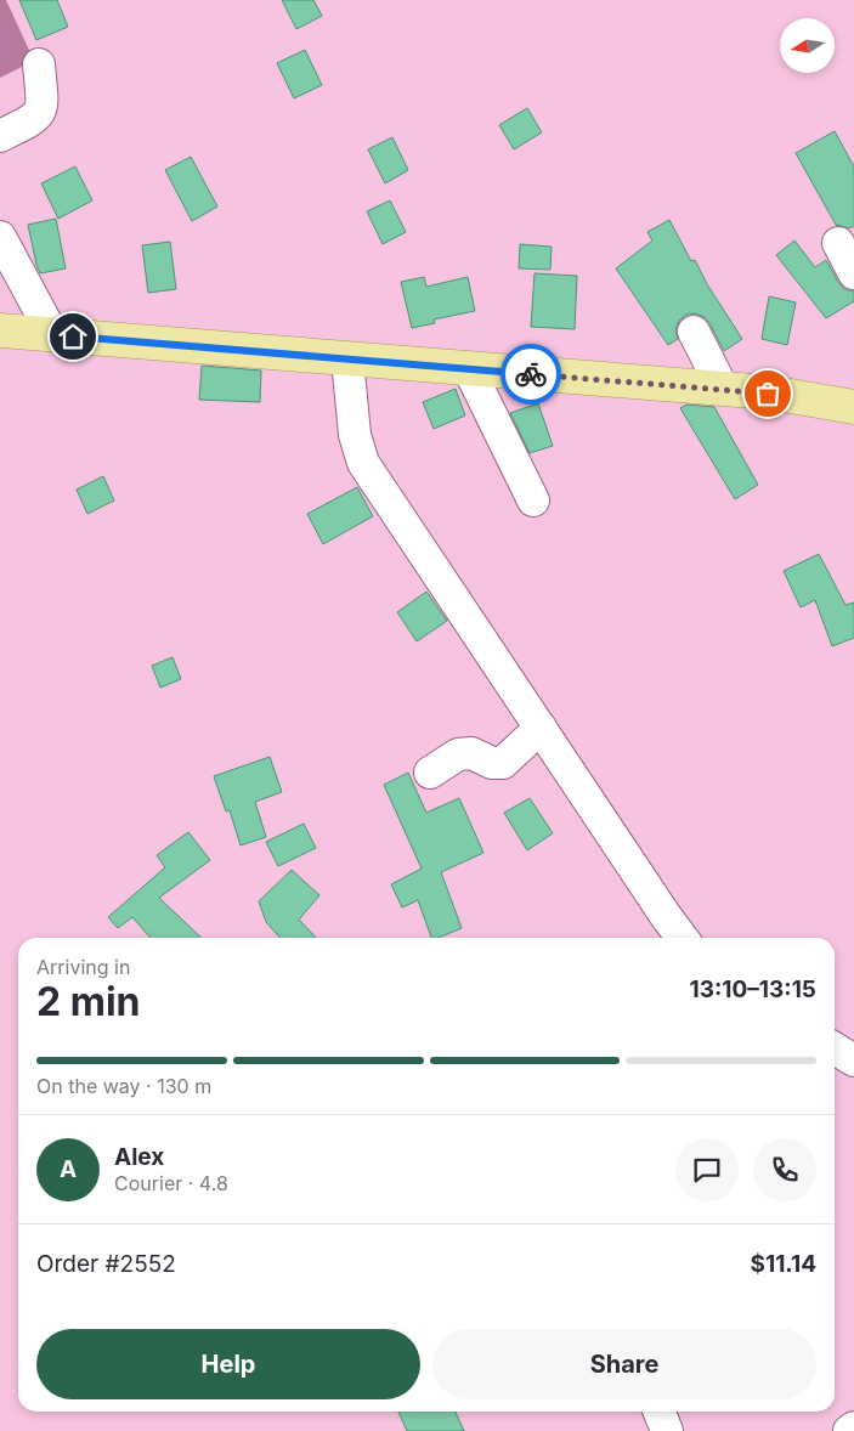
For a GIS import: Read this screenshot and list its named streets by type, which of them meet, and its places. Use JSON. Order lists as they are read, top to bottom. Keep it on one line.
{"north":"left","page":{"heading":["2 min","Arriving in","13:10–13:15"],"panel":["Alex","Courier · 4.8","Order #2552","$11.14"],"bar":"On the way · 130 m","round":"A","buttons":["Help","Share"]}}
